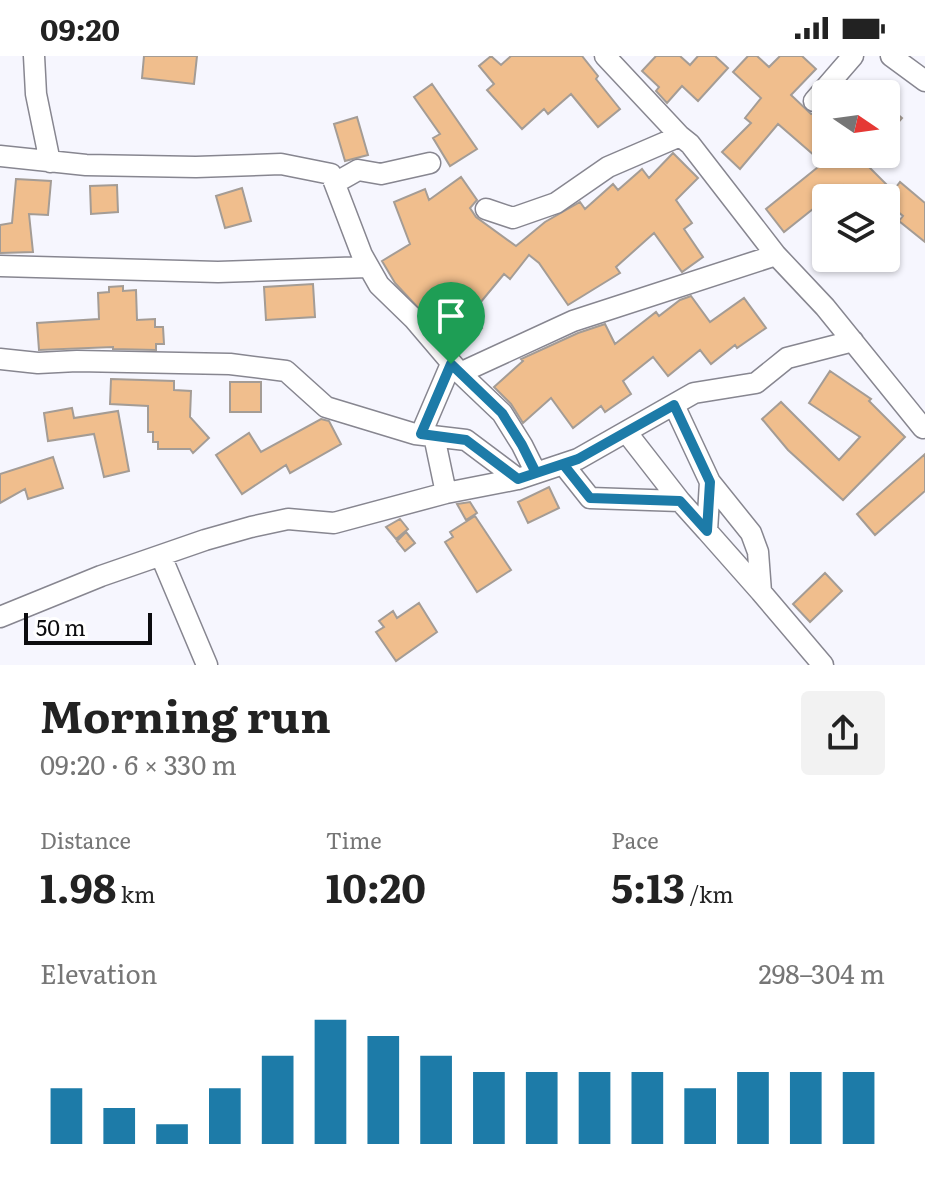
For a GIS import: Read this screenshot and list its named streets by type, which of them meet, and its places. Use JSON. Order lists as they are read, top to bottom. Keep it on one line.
{"scale_bar":"50 m","north":"right","page":{"status":"09:20","scale":"50 m","heading":["Morning run","09:20 · 6 × 330 m"],"stats":[["Distance","1.98 km"],["Time","10:20"],["Pace","5:13 /km"]],"chart":["Elevation","298–304 m"]}}
